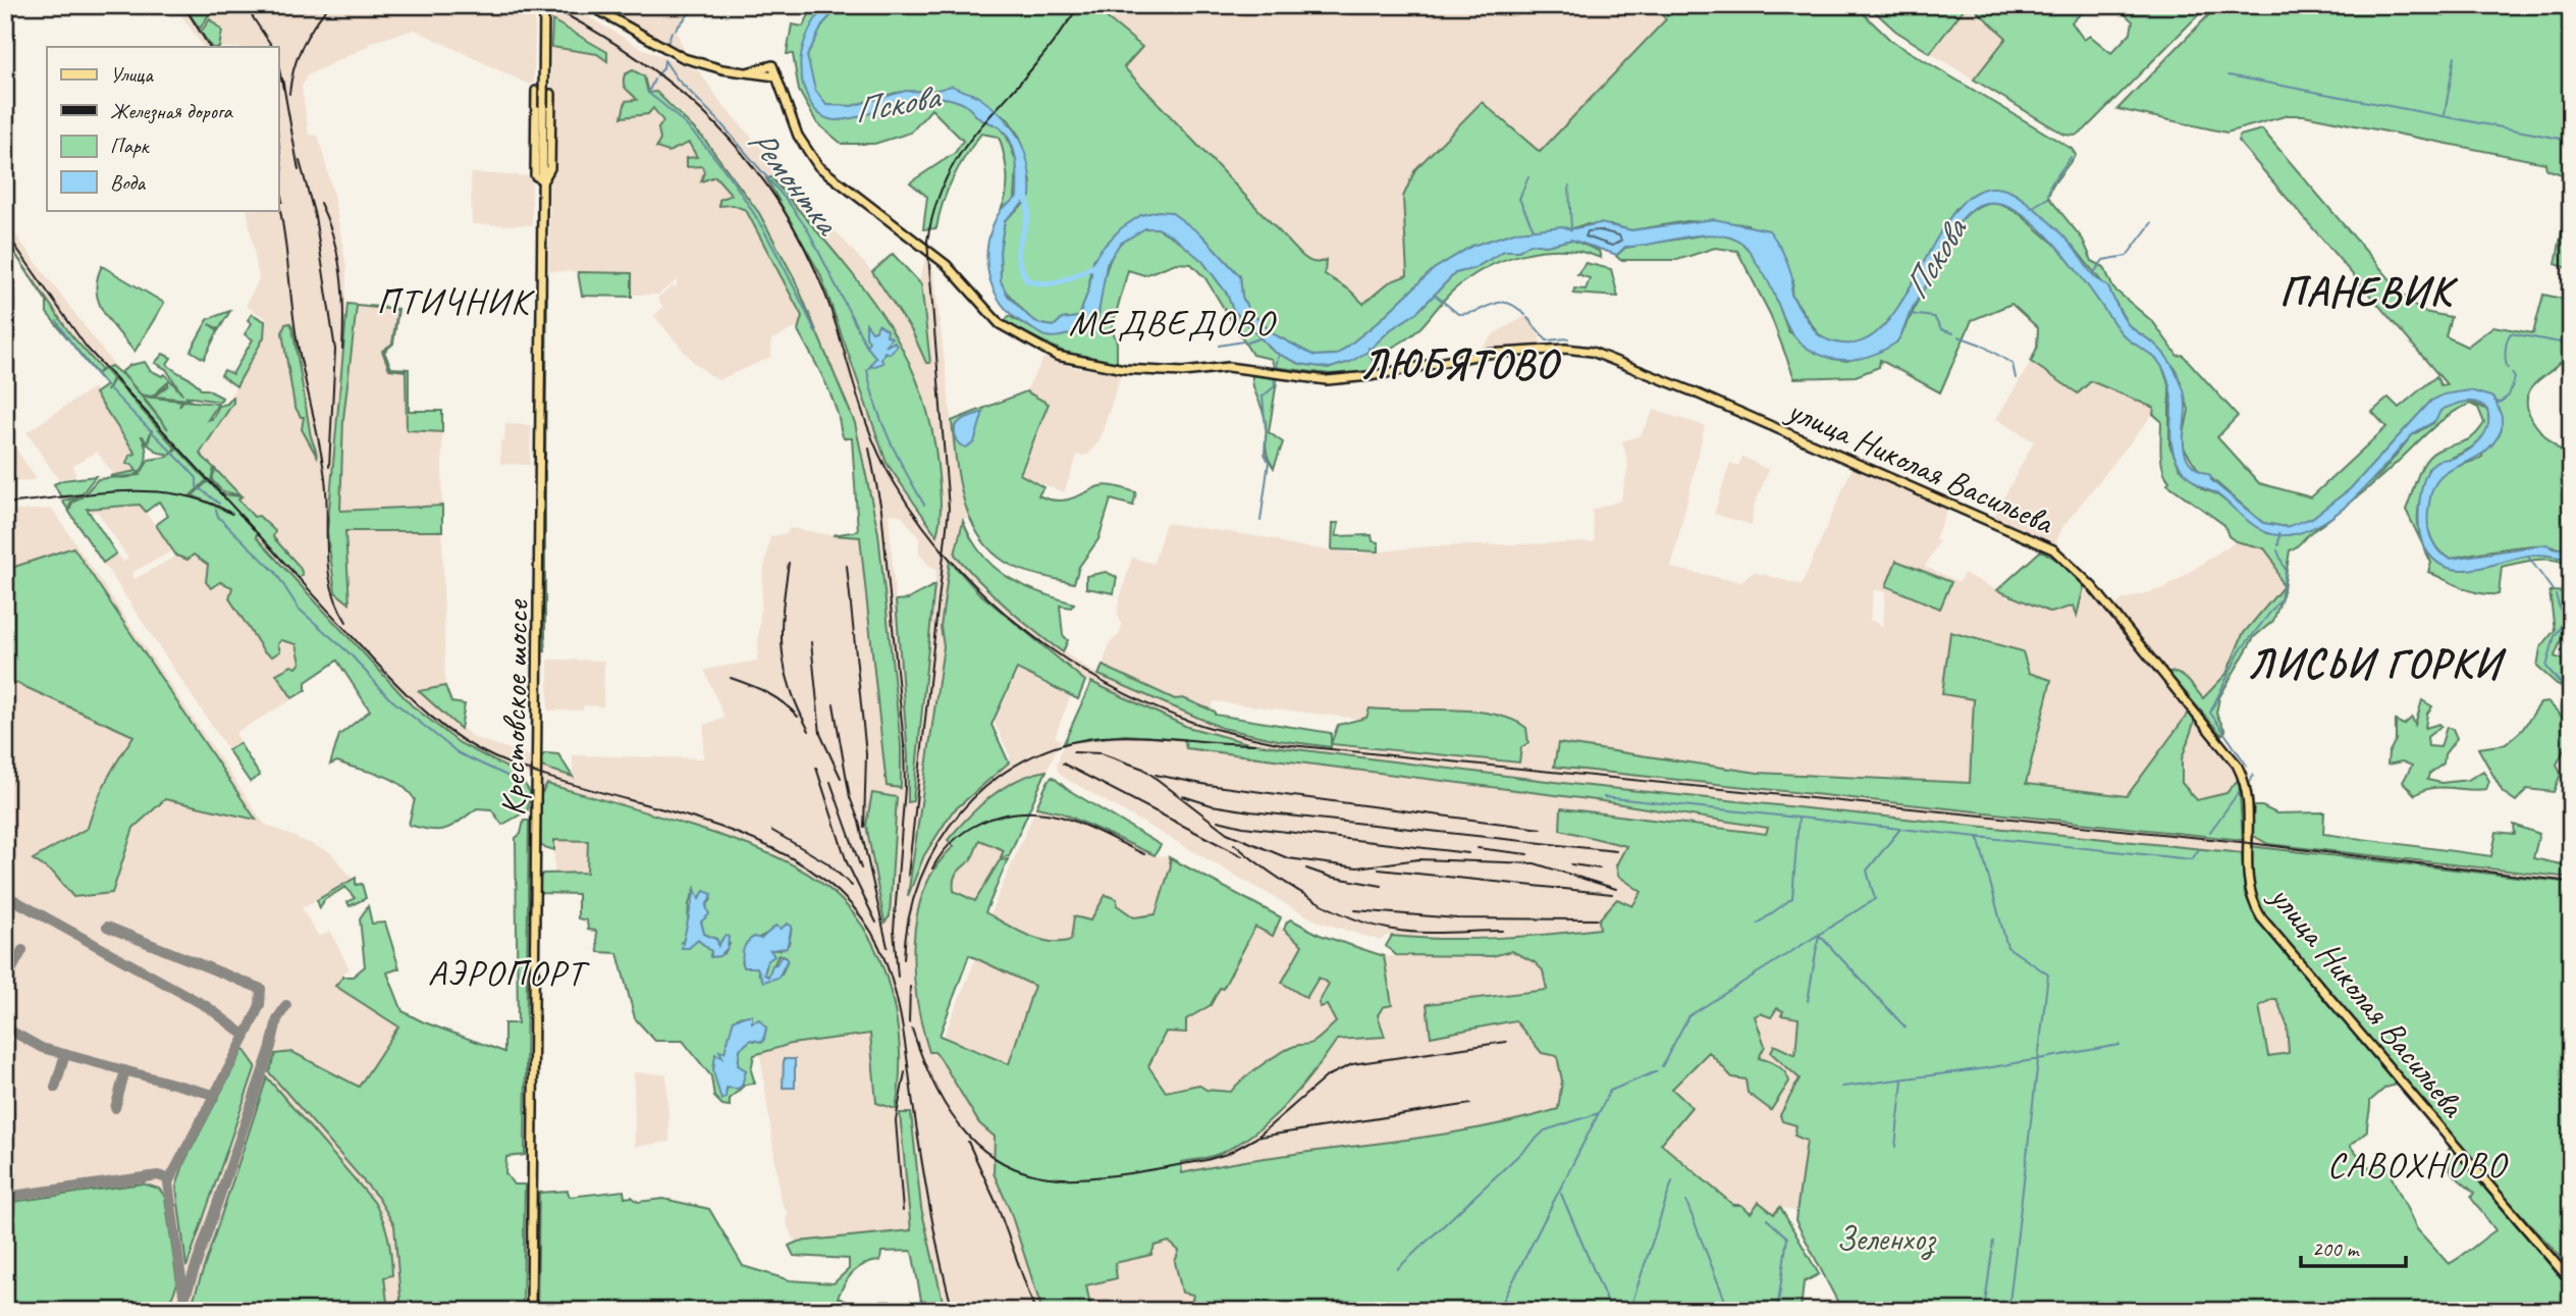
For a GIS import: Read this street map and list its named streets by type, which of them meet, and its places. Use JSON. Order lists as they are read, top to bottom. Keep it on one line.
{"streets":{"main road":["улица Николая Васильева","Крестовское шоссе"]},"districts":["ПАНЕВИК","ПТИЧНИК","МЕДВЕДОВО","ЛЮБЯТОВО","ЛИСЬИ ГОРКИ","АЭРОПОРТ","САВОХНОВО"],"water":["Пскова","Ремонтка"],"parks":["Зеленхоз"],"legend":["Улица","Железная дорога","Парк","Вода"],"scale_bar":"200 m"}
